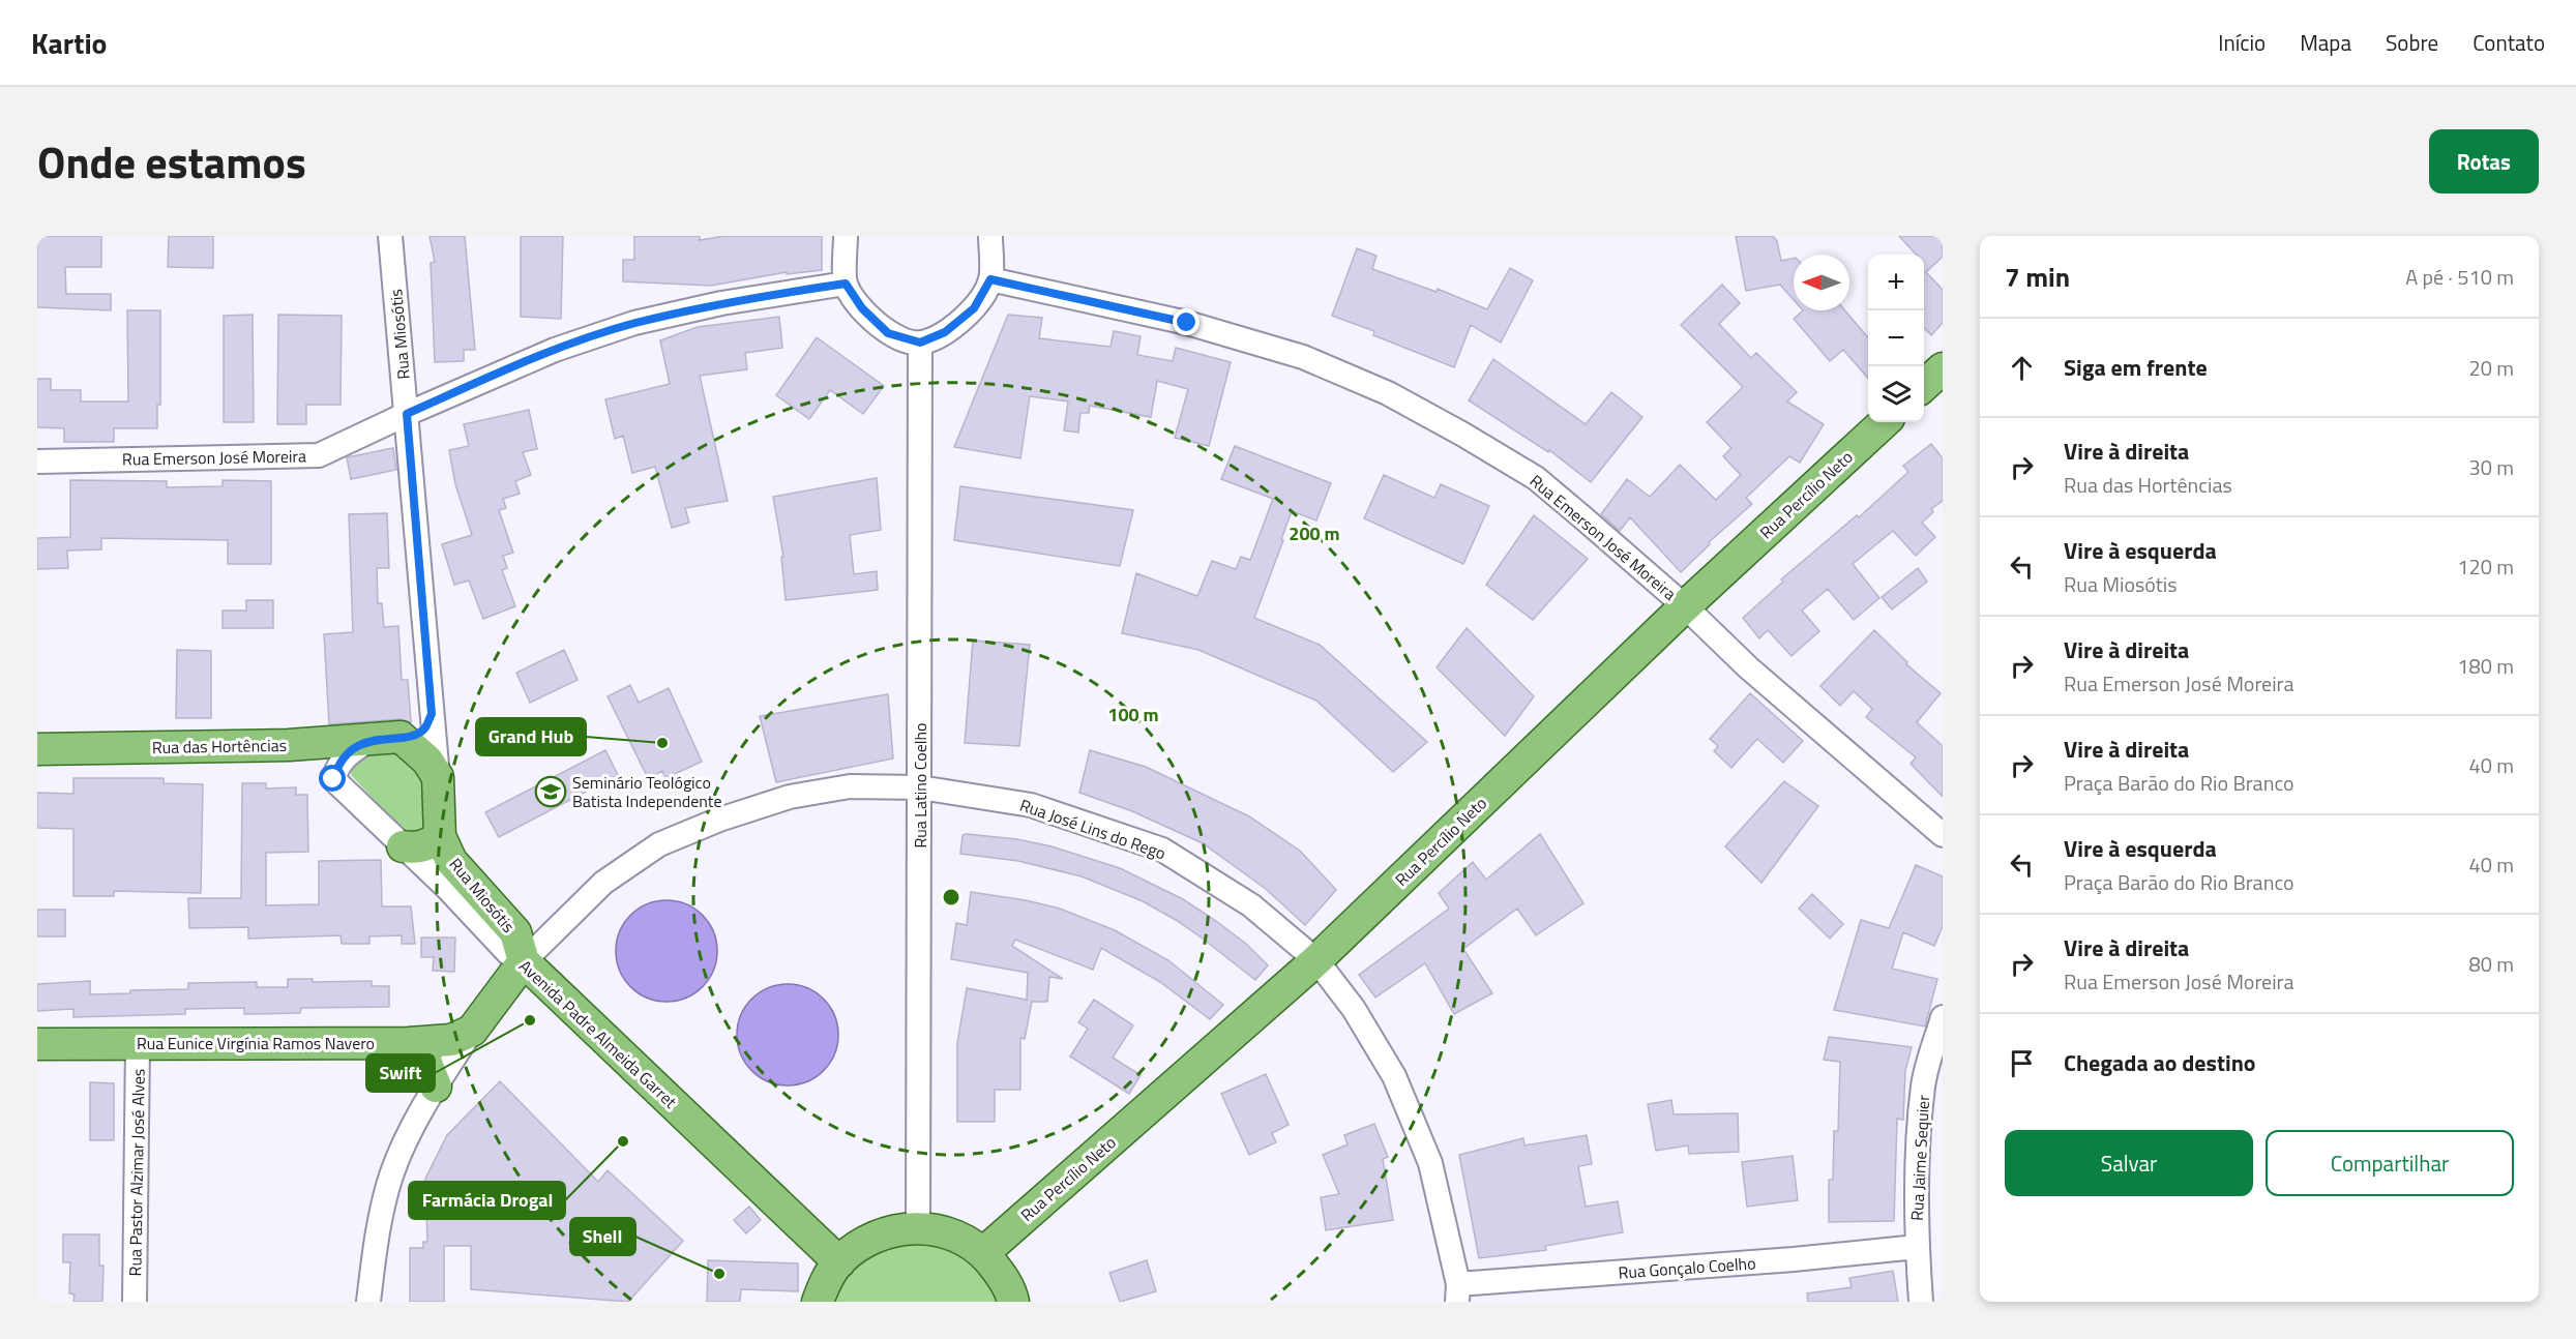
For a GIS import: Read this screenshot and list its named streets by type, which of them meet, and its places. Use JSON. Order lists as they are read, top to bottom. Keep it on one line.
{"streets":{"main road":["Rua Miosótis","Rua Percílio Neto","Rua das Hortências","Rua José Lins do Rego","Avenida Padre Almeida Garret","Rua Eunice Virgínia Ramos Navero"],"street":["Rua Emerson José Moreira","Rua Latino Coelho","Rua Jaime Sequier","Rua Pastor Alzimar José Alves","Rua Gonçalo Coelho"]},"crossings":[["Rua Miosótis","Rua Emerson José Moreira"],["Rua Miosótis","Rua das Hortências"],["Rua Miosótis","Rua José Lins do Rego"],["Rua Miosótis","Avenida Padre Almeida Garret"],["Rua Emerson José Moreira","Rua Percílio Neto"],["Rua Percílio Neto","Rua José Lins do Rego"],["Rua das Hortências","Avenida Padre Almeida Garret"],["Rua Latino Coelho","Rua José Lins do Rego"],["Rua José Lins do Rego","Avenida Padre Almeida Garret"],["Rua José Lins do Rego","Rua Eunice Virgínia Ramos Navero"],["Rua José Lins do Rego","Rua Gonçalo Coelho"],["Rua Eunice Virgínia Ramos Navero","Rua Pastor Alzimar José Alves"],["Rua Jaime Sequier","Rua Gonçalo Coelho"]],"places":{"other":["Grand Hub","Swift","Farmácia Drogal","Shell"],"school or university":["Seminário Teológico Batista Independente"]},"north":"left","page":{"header":"Kartio","nav":["Início","Mapa","Sobre","Contato"],"title":"Onde estamos","buttons":["Rotas",["Salvar","Compartilhar"]],"heading":["7 min","A pé · 510 m"],"map_buttons":["+","−"],"list":[["Siga em frente","20 m"],["Vire à direita","Rua das Hortências","30 m"],["Vire à esquerda","Rua Miosótis","120 m"],["Vire à direita","Rua Emerson José Moreira","180 m"],["Vire à direita","Praça Barão do Rio Branco","40 m"],["Vire à esquerda","Praça Barão do Rio Branco","40 m"],["Vire à direita","Rua Emerson José Moreira","80 m"],"Chegada ao destino"]},"rings":["200 m","100 m"]}
